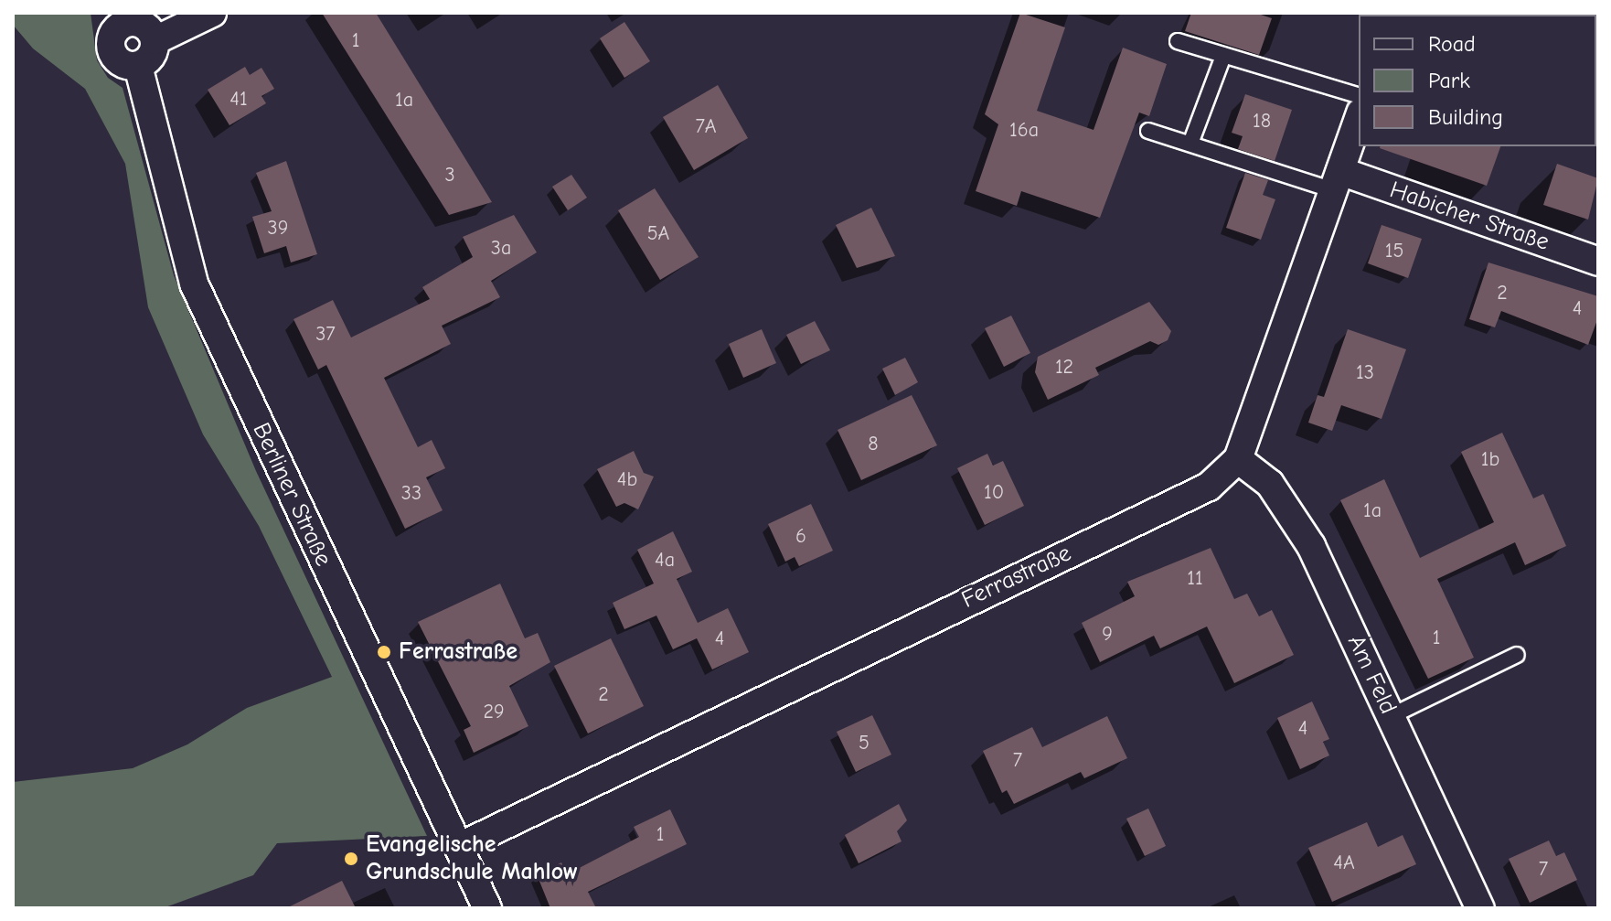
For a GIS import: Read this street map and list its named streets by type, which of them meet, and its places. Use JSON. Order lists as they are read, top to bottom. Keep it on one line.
{"streets":{"street":["Habicher Straße","Berliner Straße","Ferrastraße","Am Feld"]},"crossings":[["Habicher Straße","Ferrastraße"],["Berliner Straße","Ferrastraße"],["Ferrastraße","Am Feld"]],"places":["Ferrastraße","Evangelische Grundschule Mahlow"],"house_numbers":["1","41","1a","18","7A","16a","3","39","5A","3a","15","2","4","37","12","13","8","1b","4b","10","33","1a","6","4a","11","9","1","4","2","29","4","5","7","1","4A","7"],"legend":["Road","Park","Building"]}
